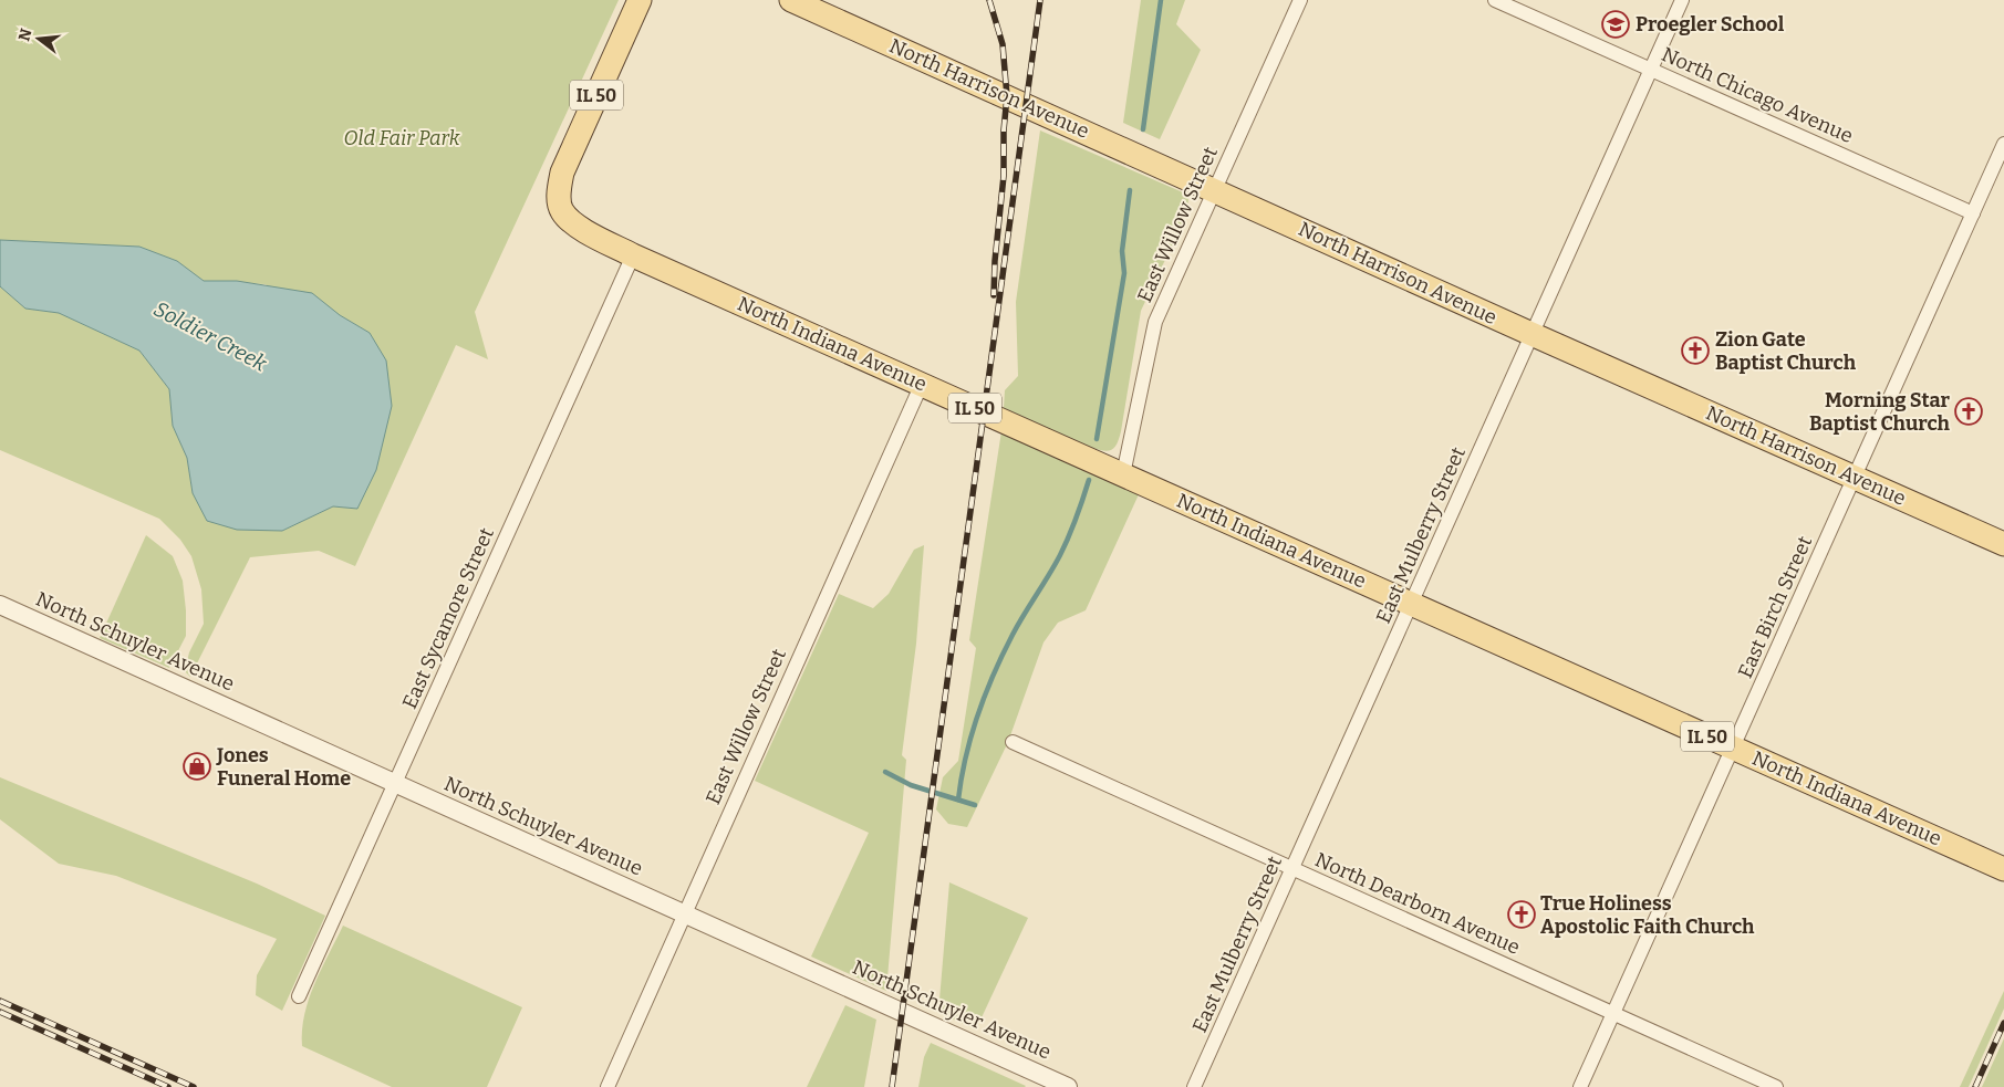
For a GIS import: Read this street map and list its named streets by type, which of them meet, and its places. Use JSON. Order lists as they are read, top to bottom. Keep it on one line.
{"streets":{"main road":["North Harrison Avenue","IL 50","North Indiana Avenue"],"street":["North Chicago Avenue","East Willow Street","East Mulberry Street","East Birch Street","East Sycamore Street","North Schuyler Avenue","North Dearborn Avenue"]},"crossings":[["North Harrison Avenue","East Willow Street"],["North Harrison Avenue","East Mulberry Street"],["North Harrison Avenue","East Birch Street"],["North Chicago Avenue","East Mulberry Street"],["North Chicago Avenue","East Birch Street"],["East Willow Street","North Indiana Avenue"],["East Willow Street","North Schuyler Avenue"],["North Indiana Avenue","East Mulberry Street"],["North Indiana Avenue","East Birch Street"],["North Indiana Avenue","East Sycamore Street"],["East Mulberry Street","North Dearborn Avenue"],["East Birch Street","North Dearborn Avenue"],["East Sycamore Street","North Schuyler Avenue"]],"water":["Soldier Creek"],"parks":["Old Fair Park"],"places":{"school or university":["Proegler School"],"church":["Zion Gate Baptist Church","Morning Star Baptist Church","True Holiness Apostolic Faith Church"],"shop":["Jones Funeral Home"]},"north":"left"}
